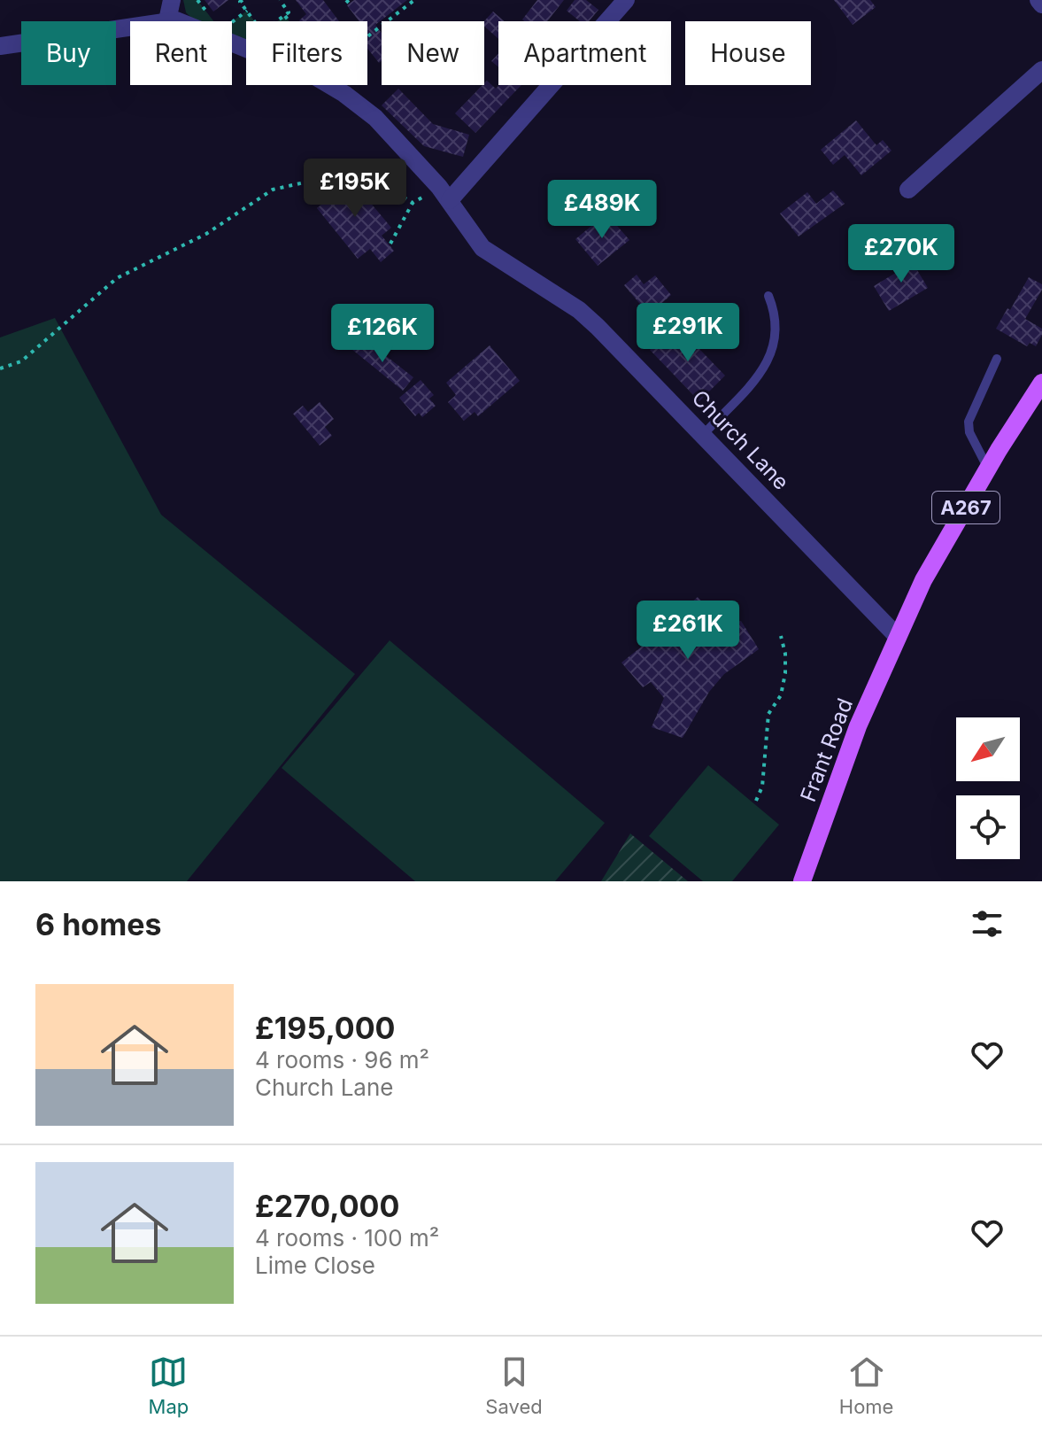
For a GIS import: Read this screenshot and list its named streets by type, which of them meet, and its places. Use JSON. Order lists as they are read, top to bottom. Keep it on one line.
{"streets":{"main road":["A267","Frant Road"],"street":["Church Lane"]},"crossings":[["Church Lane","A267"],["Church Lane","Frant Road"],["A267","Frant Road"]],"north":"bottom left","page":{"chip":["Buy","Rent","Filters","New","Apartment","House"],"price":["£195K","£489K","£270K","£291K","£126K","£261K"],"heading":"6 homes","list":[{"name":"£195,000","note":"4 rooms · 96 m² · Church Lane"},{"name":"£270,000","note":"4 rooms · 100 m² · Lime Close"}],"tabs":["Map","Saved","Home"]}}
